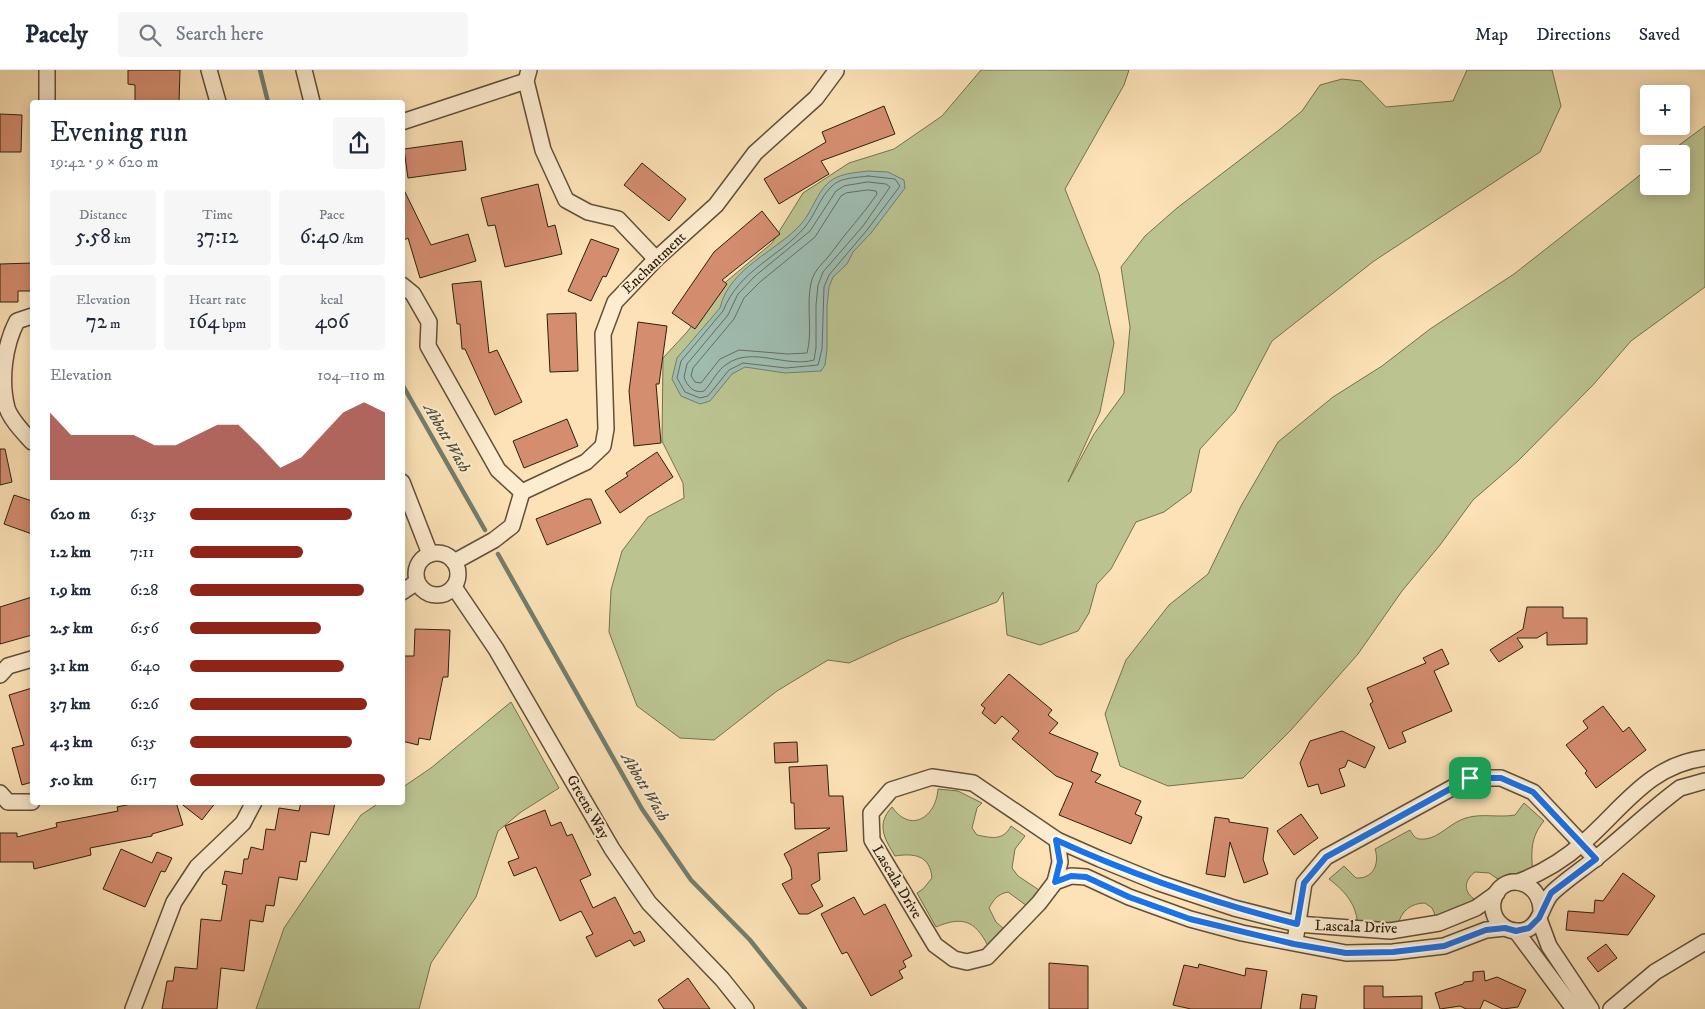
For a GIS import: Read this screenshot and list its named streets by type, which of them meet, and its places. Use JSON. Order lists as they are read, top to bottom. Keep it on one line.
{"streets":{"street":["Enchantment","Greens Way","Lascala Drive"]},"water":["Abbott Wash"],"page":{"header":"Pacely","search":"Search here","nav":["Map","Directions","Saved"],"map_buttons":["+","−"],"heading":["Evening run","19:42 · 9 × 620 m"],"stats":[["Distance","5.58 km"],["Time","37:12"],["Pace","6:40 /km"],["Elevation","72 m"],["Heart rate","164 bpm"],["kcal","406"]],"chart":["Elevation","104–110 m"],"list":[{"name":"620 m","note":"6:35"},{"name":"1.2 km","note":"7:11"},{"name":"1.9 km","note":"6:28"},{"name":"2.5 km","note":"6:56"},{"name":"3.1 km","note":"6:40"},{"name":"3.7 km","note":"6:26"},{"name":"4.3 km","note":"6:35"},{"name":"5.0 km","note":"6:17"}]}}
